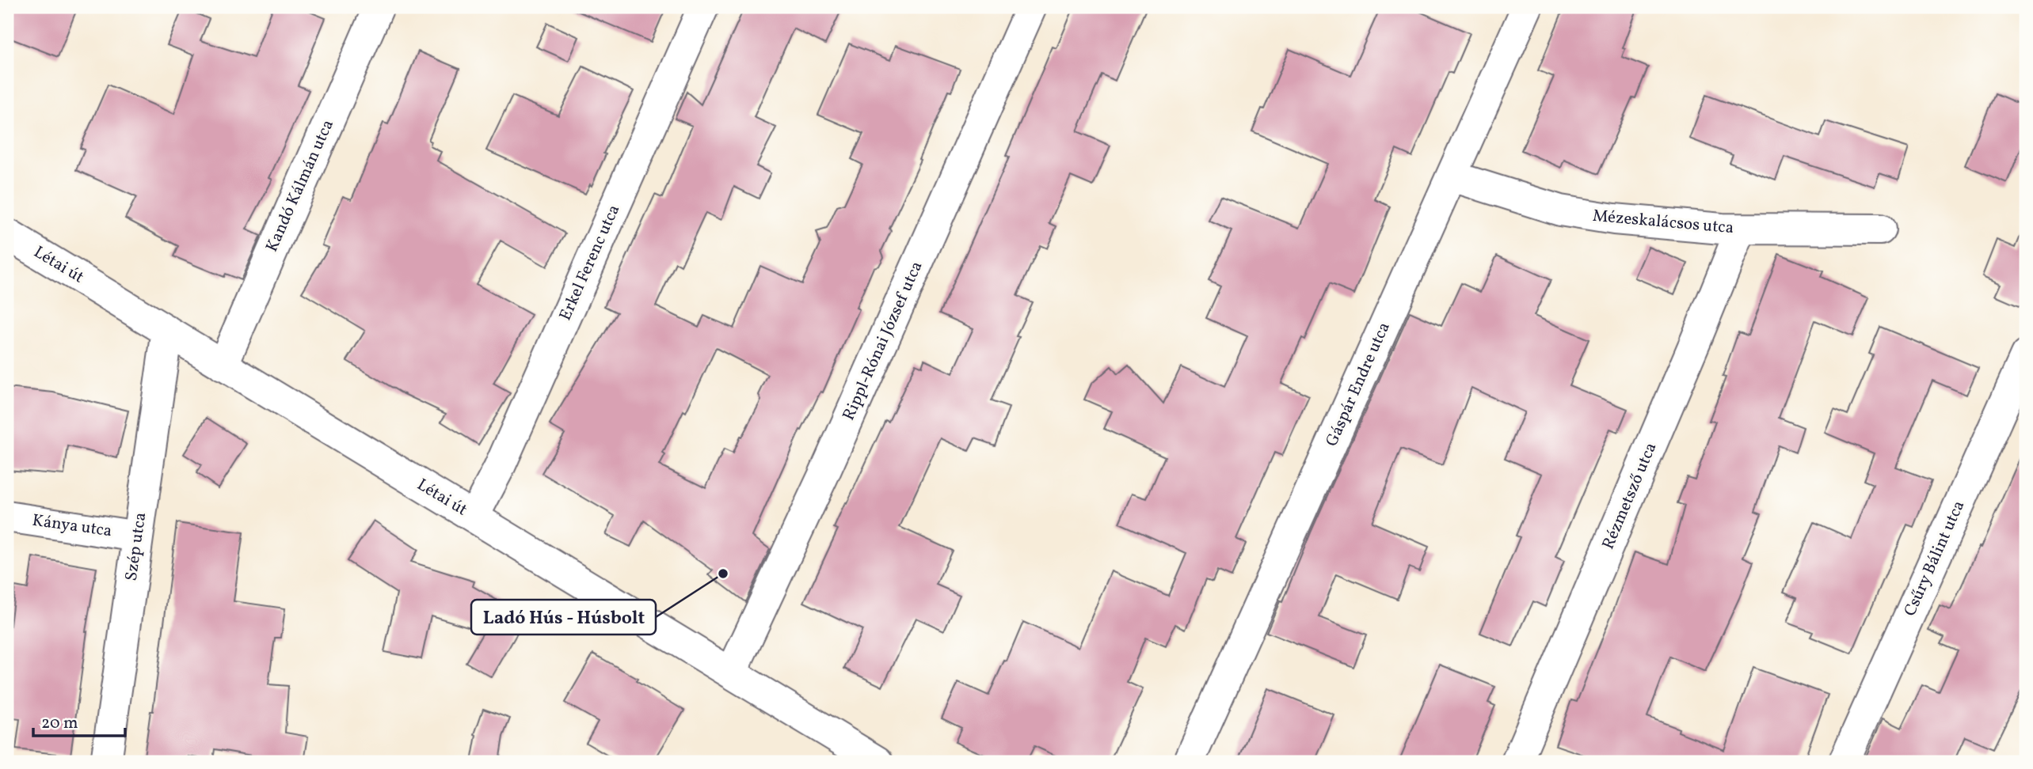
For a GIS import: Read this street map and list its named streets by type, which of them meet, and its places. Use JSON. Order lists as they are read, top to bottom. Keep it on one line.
{"streets":{"street":["Kandó Kálmán utca","Mézeskalácsos utca","Erkel Ferenc utca","Létai út","Rippl-Rónai József utca","Gáspár Endre utca","Rézmetsző utca","Kánya utca","Szép utca","Csűry Bálint utca"]},"crossings":[["Kandó Kálmán utca","Létai út"],["Mézeskalácsos utca","Gáspár Endre utca"],["Mézeskalácsos utca","Rézmetsző utca"],["Erkel Ferenc utca","Létai út"],["Létai út","Rippl-Rónai József utca"],["Létai út","Szép utca"],["Kánya utca","Szép utca"]],"places":["Ladó Hús - Húsbolt"],"scale_bar":"20 m"}
